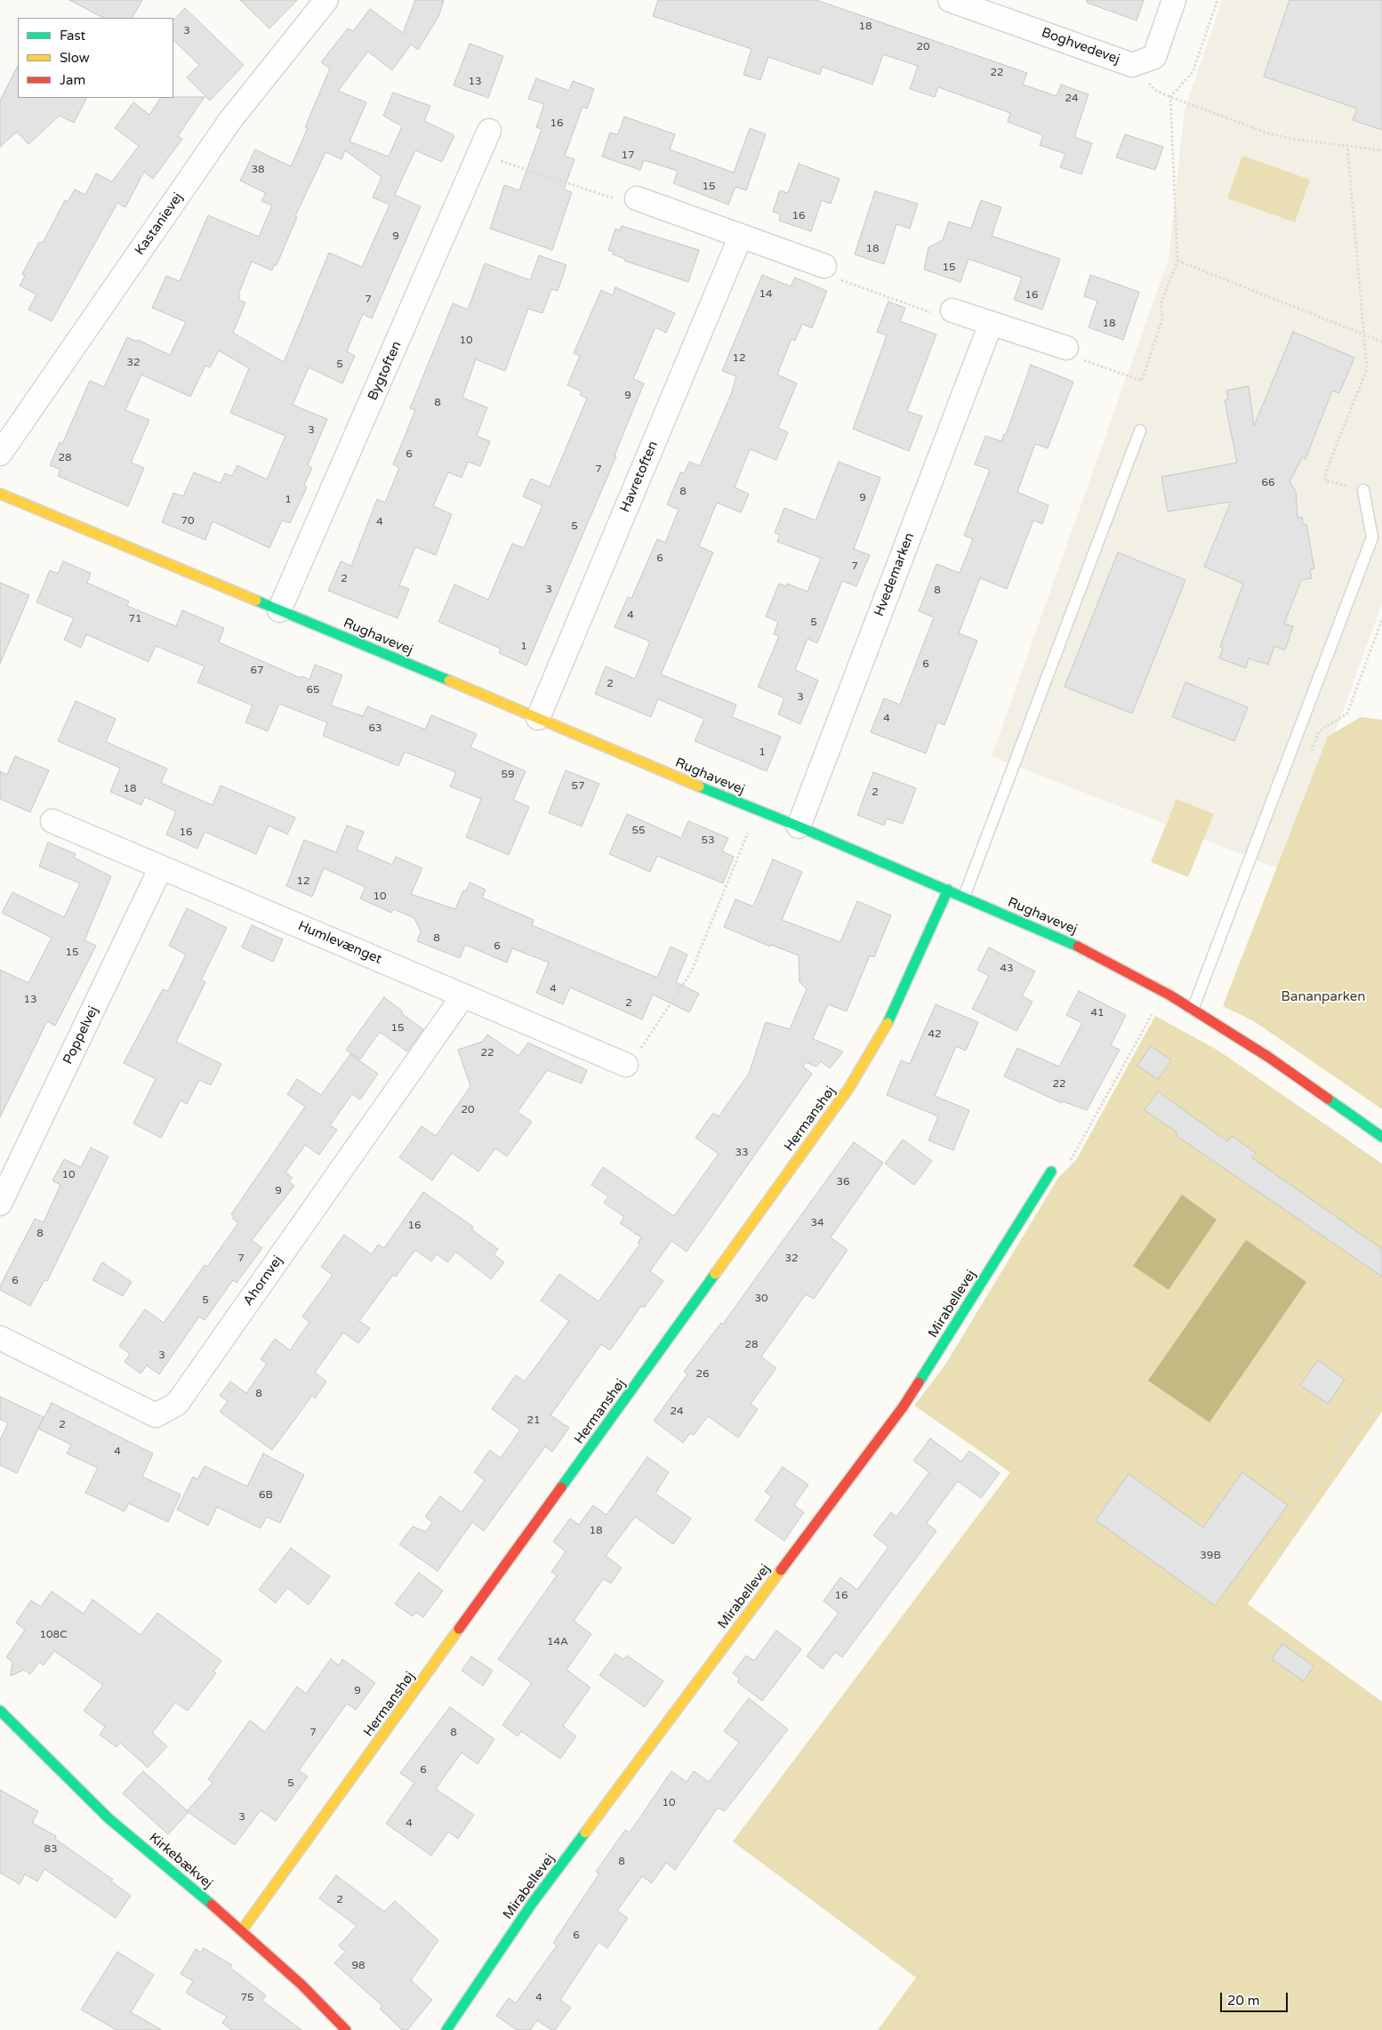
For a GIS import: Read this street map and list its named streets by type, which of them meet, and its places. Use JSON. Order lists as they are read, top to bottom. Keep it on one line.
{"streets":{"street":["Boghvedevej","Kastanievej","Bygtoften","Havretoften","Hvedemarken","Rughavevej","Humlevænget","Poppelvej","Hermanshøj","Ahornvej","Mirabellevej","Kirkebækvej"]},"crossings":[["Bygtoften","Rughavevej"],["Havretoften","Rughavevej"],["Hvedemarken","Rughavevej"],["Rughavevej","Hermanshøj"],["Humlevænget","Poppelvej"],["Humlevænget","Ahornvej"],["Hermanshøj","Kirkebækvej"]],"parks":["Bananparken"],"house_numbers":["18","3","20","22","13","24","16","17","38","15","16","9","18","15","14","16","7","18","10","12","32","5","9","8","3","6","28","7","66","8","9","1","70","4","5","6","7","2","3","8","4","71","5","1","6","67","2","65","3","4","63","1","59","57","18","2","55","16","53","12","10","8","6","15","43","4","13","2","41","15","42","22","22","20","33","10","36","9","34","16","8","7","32","6","30","5","28","3","26","8","24","21","2","4","6B","18","39B","16","108C","14A","9","7","8","6","5","10","3","4","83","8","2","6","98","75","4"],"legend":["Fast","Slow","Jam"],"scale_bar":"20 m"}
